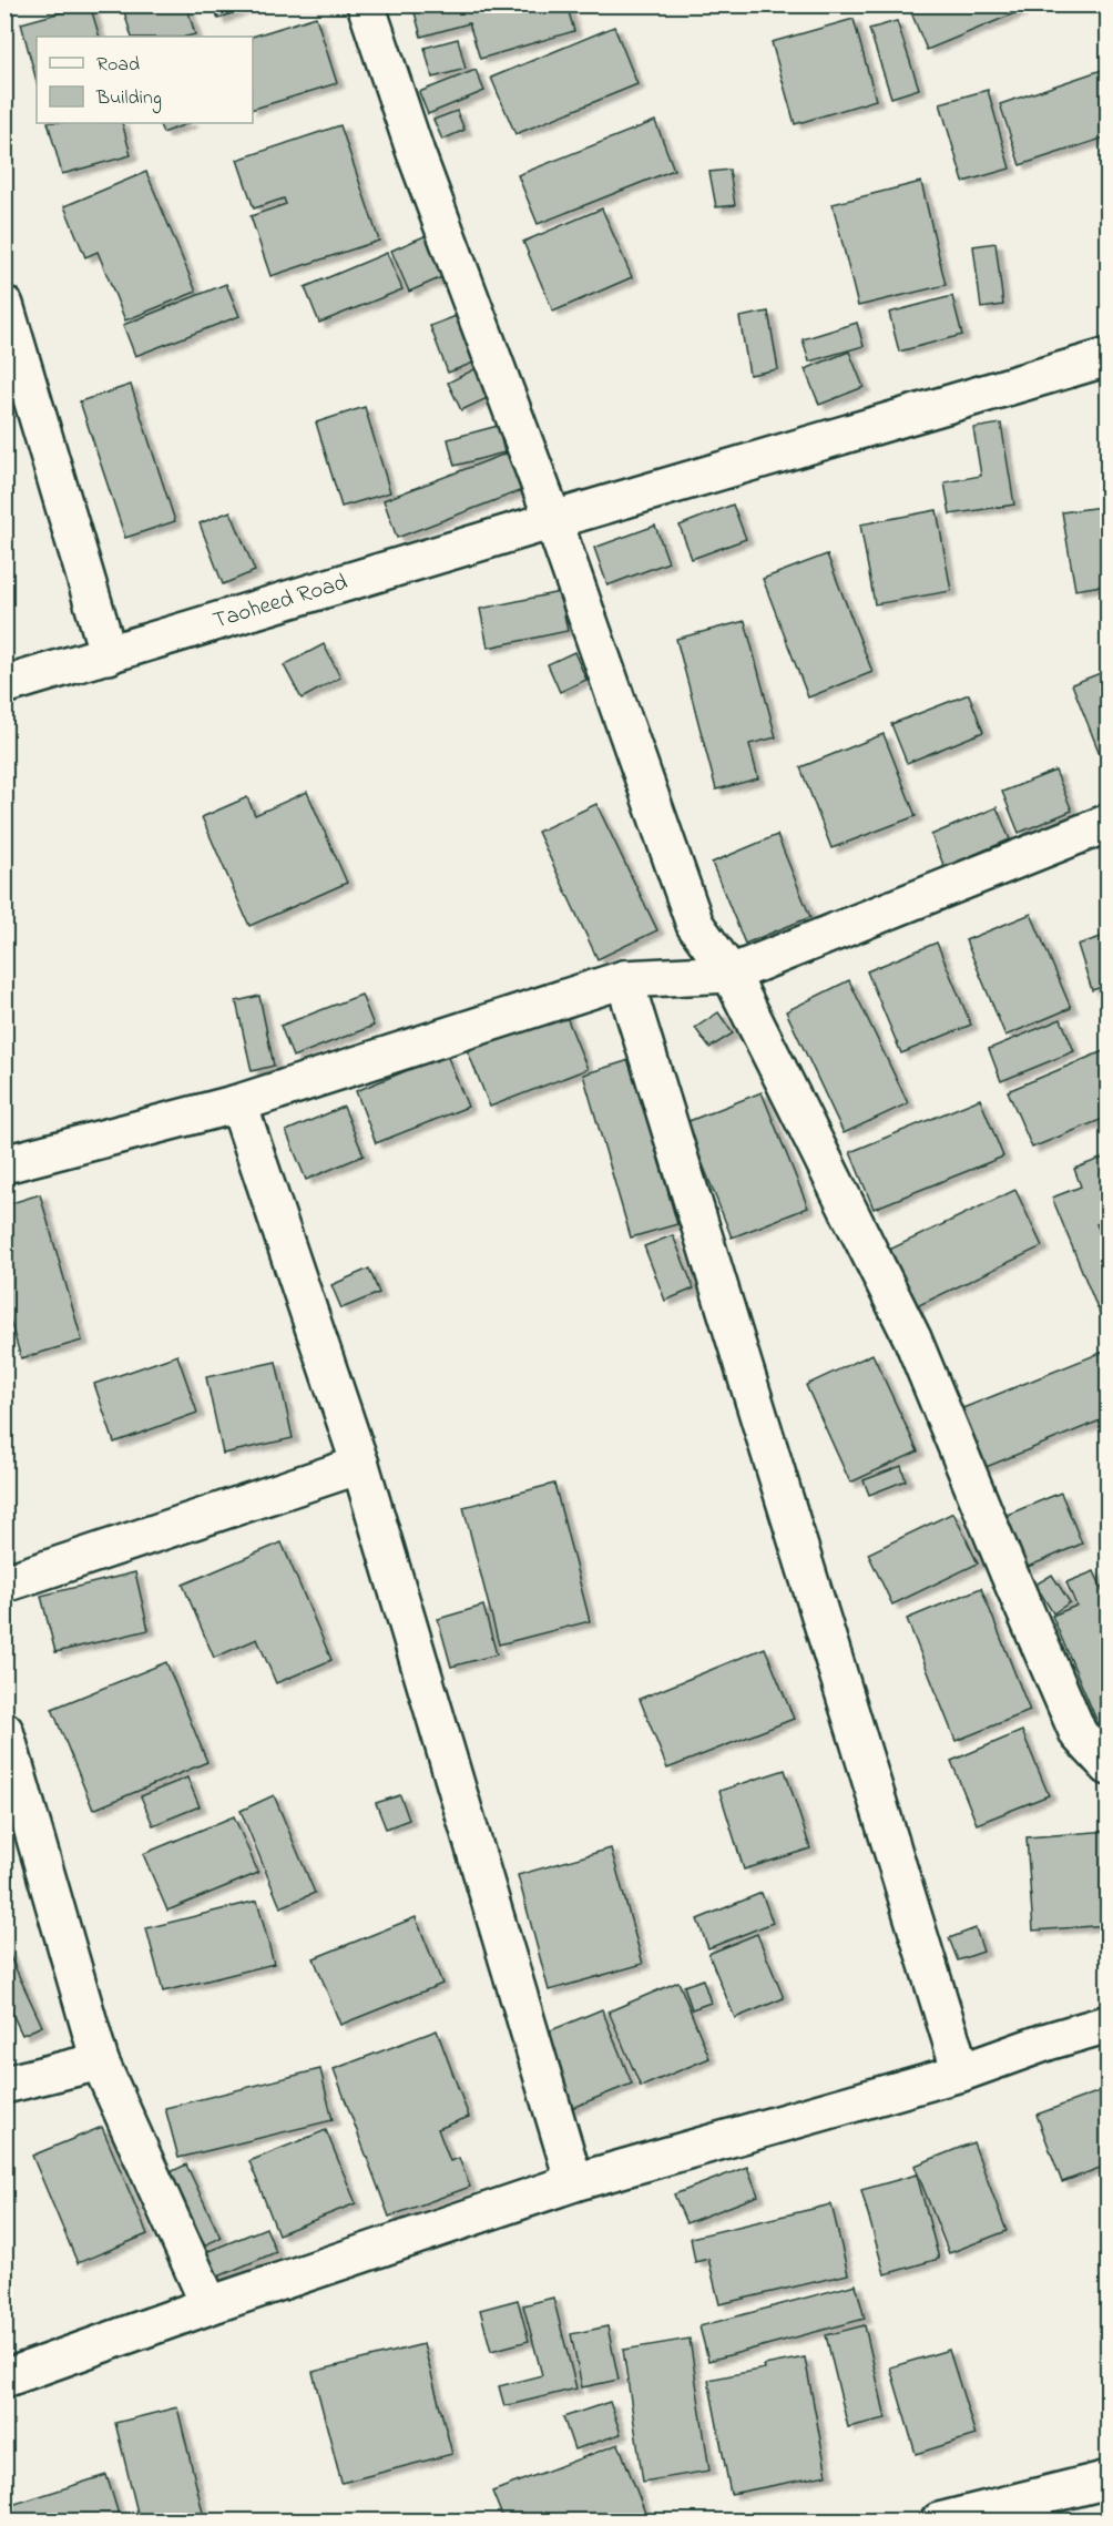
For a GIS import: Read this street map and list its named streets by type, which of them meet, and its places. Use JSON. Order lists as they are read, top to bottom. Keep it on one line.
{"streets":{"street":["Taoheed Road"]},"legend":["Road","Building"]}
